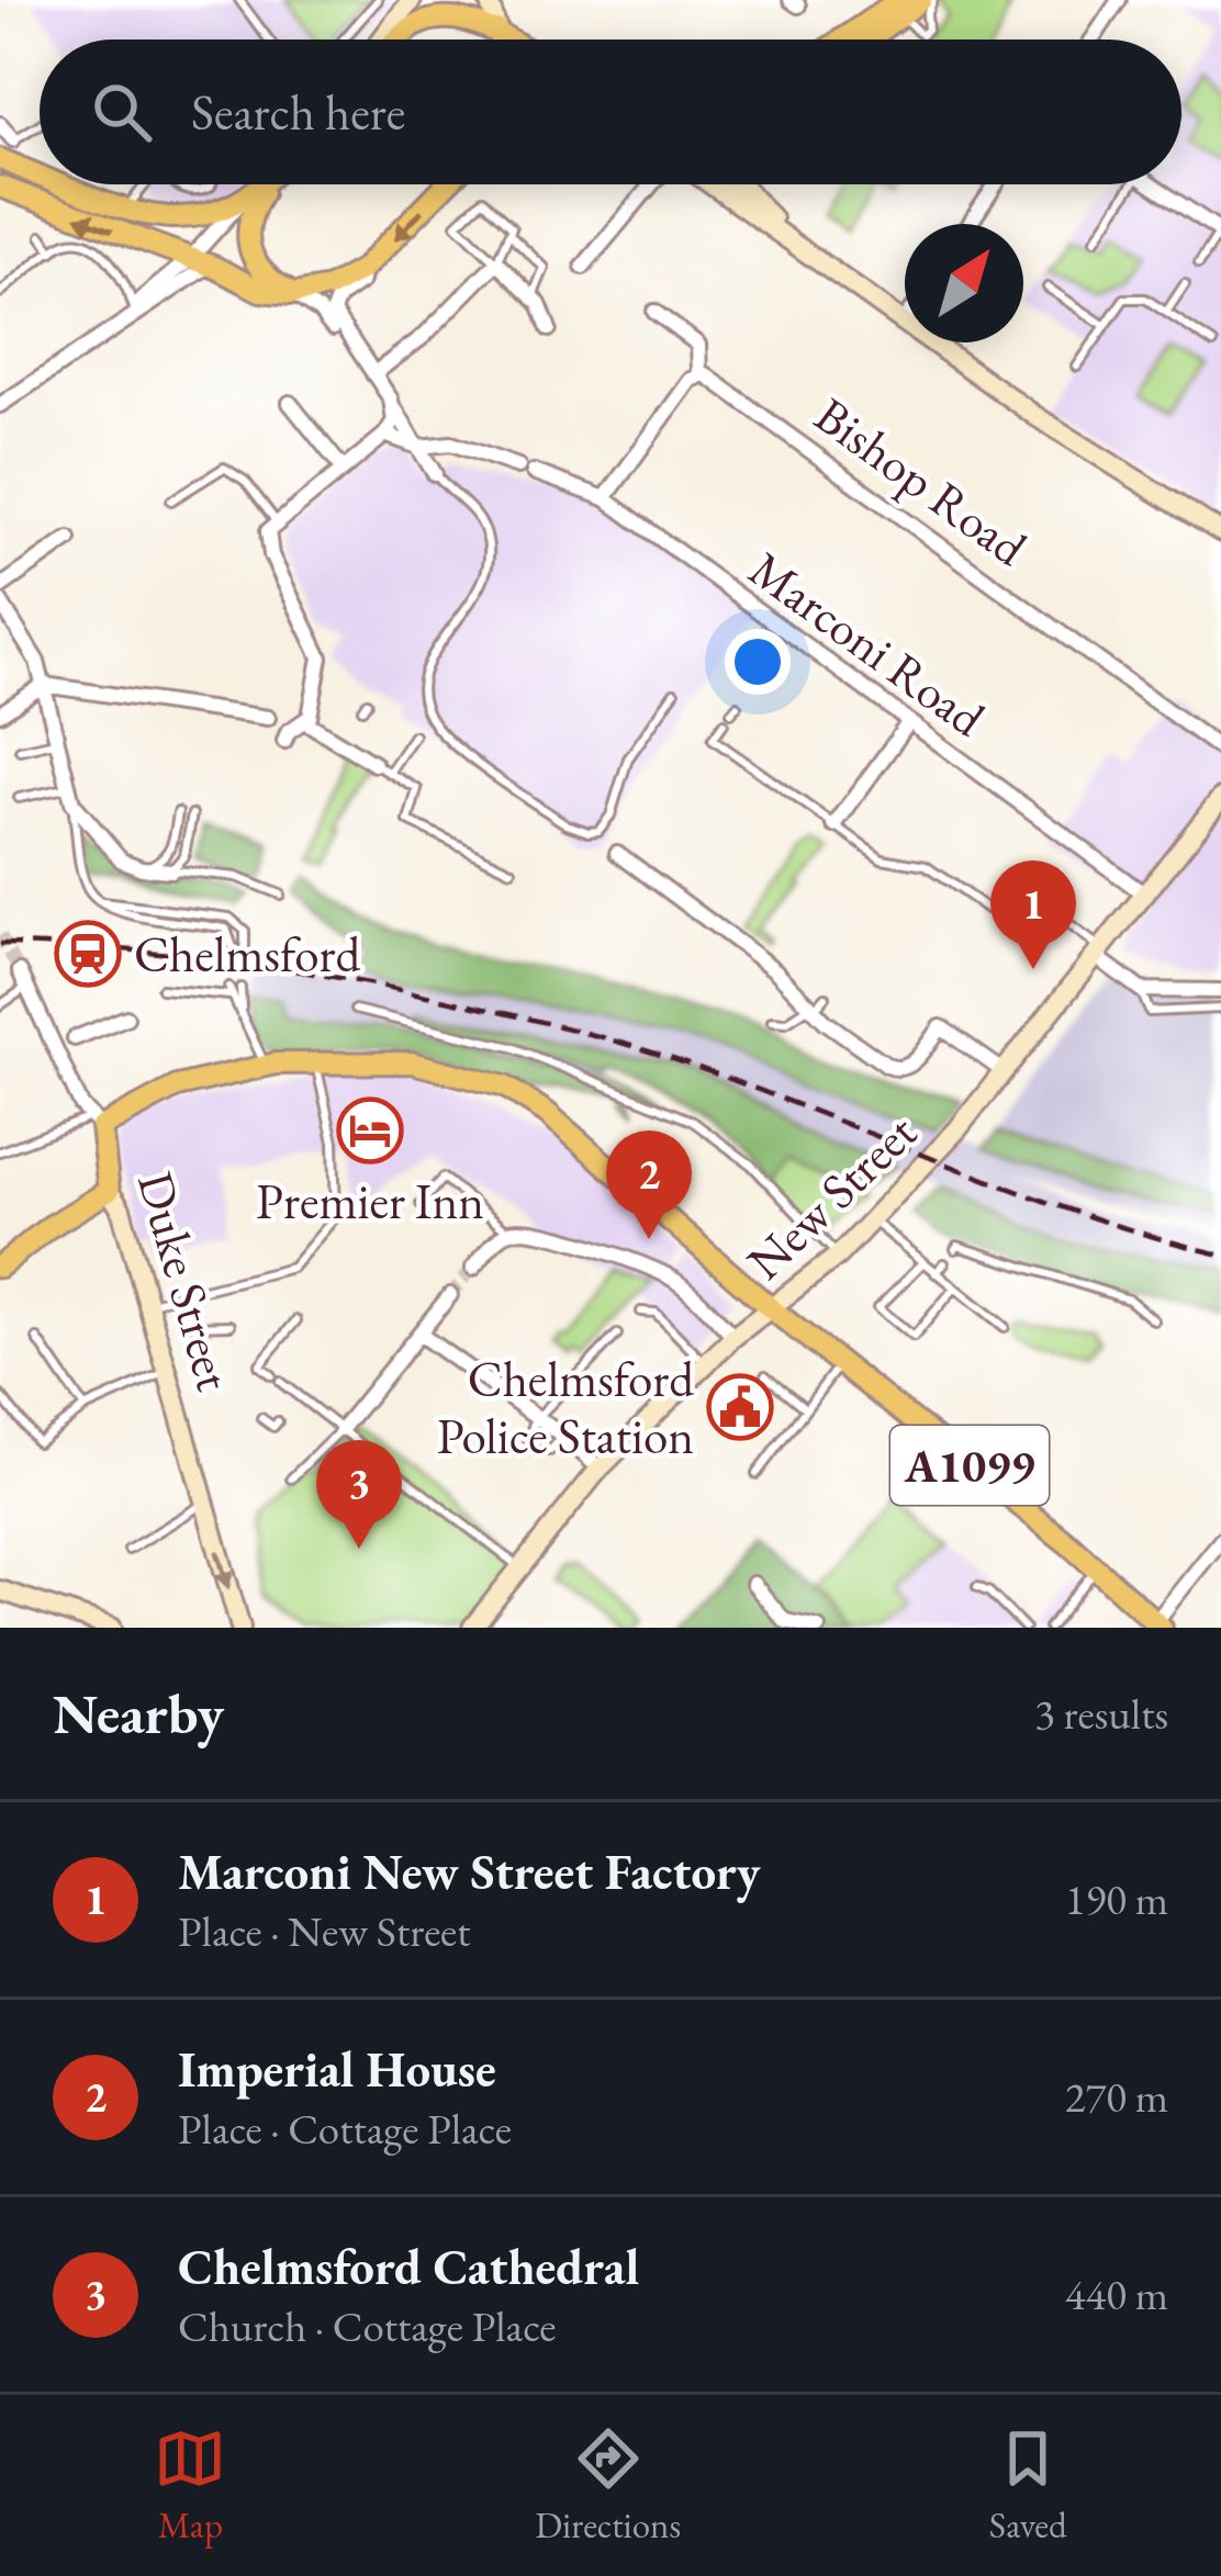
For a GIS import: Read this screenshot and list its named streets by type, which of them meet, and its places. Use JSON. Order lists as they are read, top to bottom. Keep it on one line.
{"streets":{"main road":["New Street","Duke Street","A1099"],"street":["Bishop Road","Marconi Road"]},"crossings":[["Marconi Road","New Street"],["New Street","A1099"],["Duke Street","A1099"]],"places":{"station":["Chelmsford"],"hotel":["Premier Inn"],"public building":["Chelmsford Police Station"]},"north":"top right","page":{"search":"Search here","pins":["1","2","3"],"heading":["Nearby","3 results"],"list":[{"mark":"1","name":"Marconi New Street Factory","note":"Place · New Street","value":"190 m"},{"mark":"2","name":"Imperial House","note":"Place · Cottage Place","value":"270 m"},{"mark":"3","name":"Chelmsford Cathedral","note":"Church · Cottage Place","value":"440 m"}],"nav":["Map","Directions","Saved"]}}
